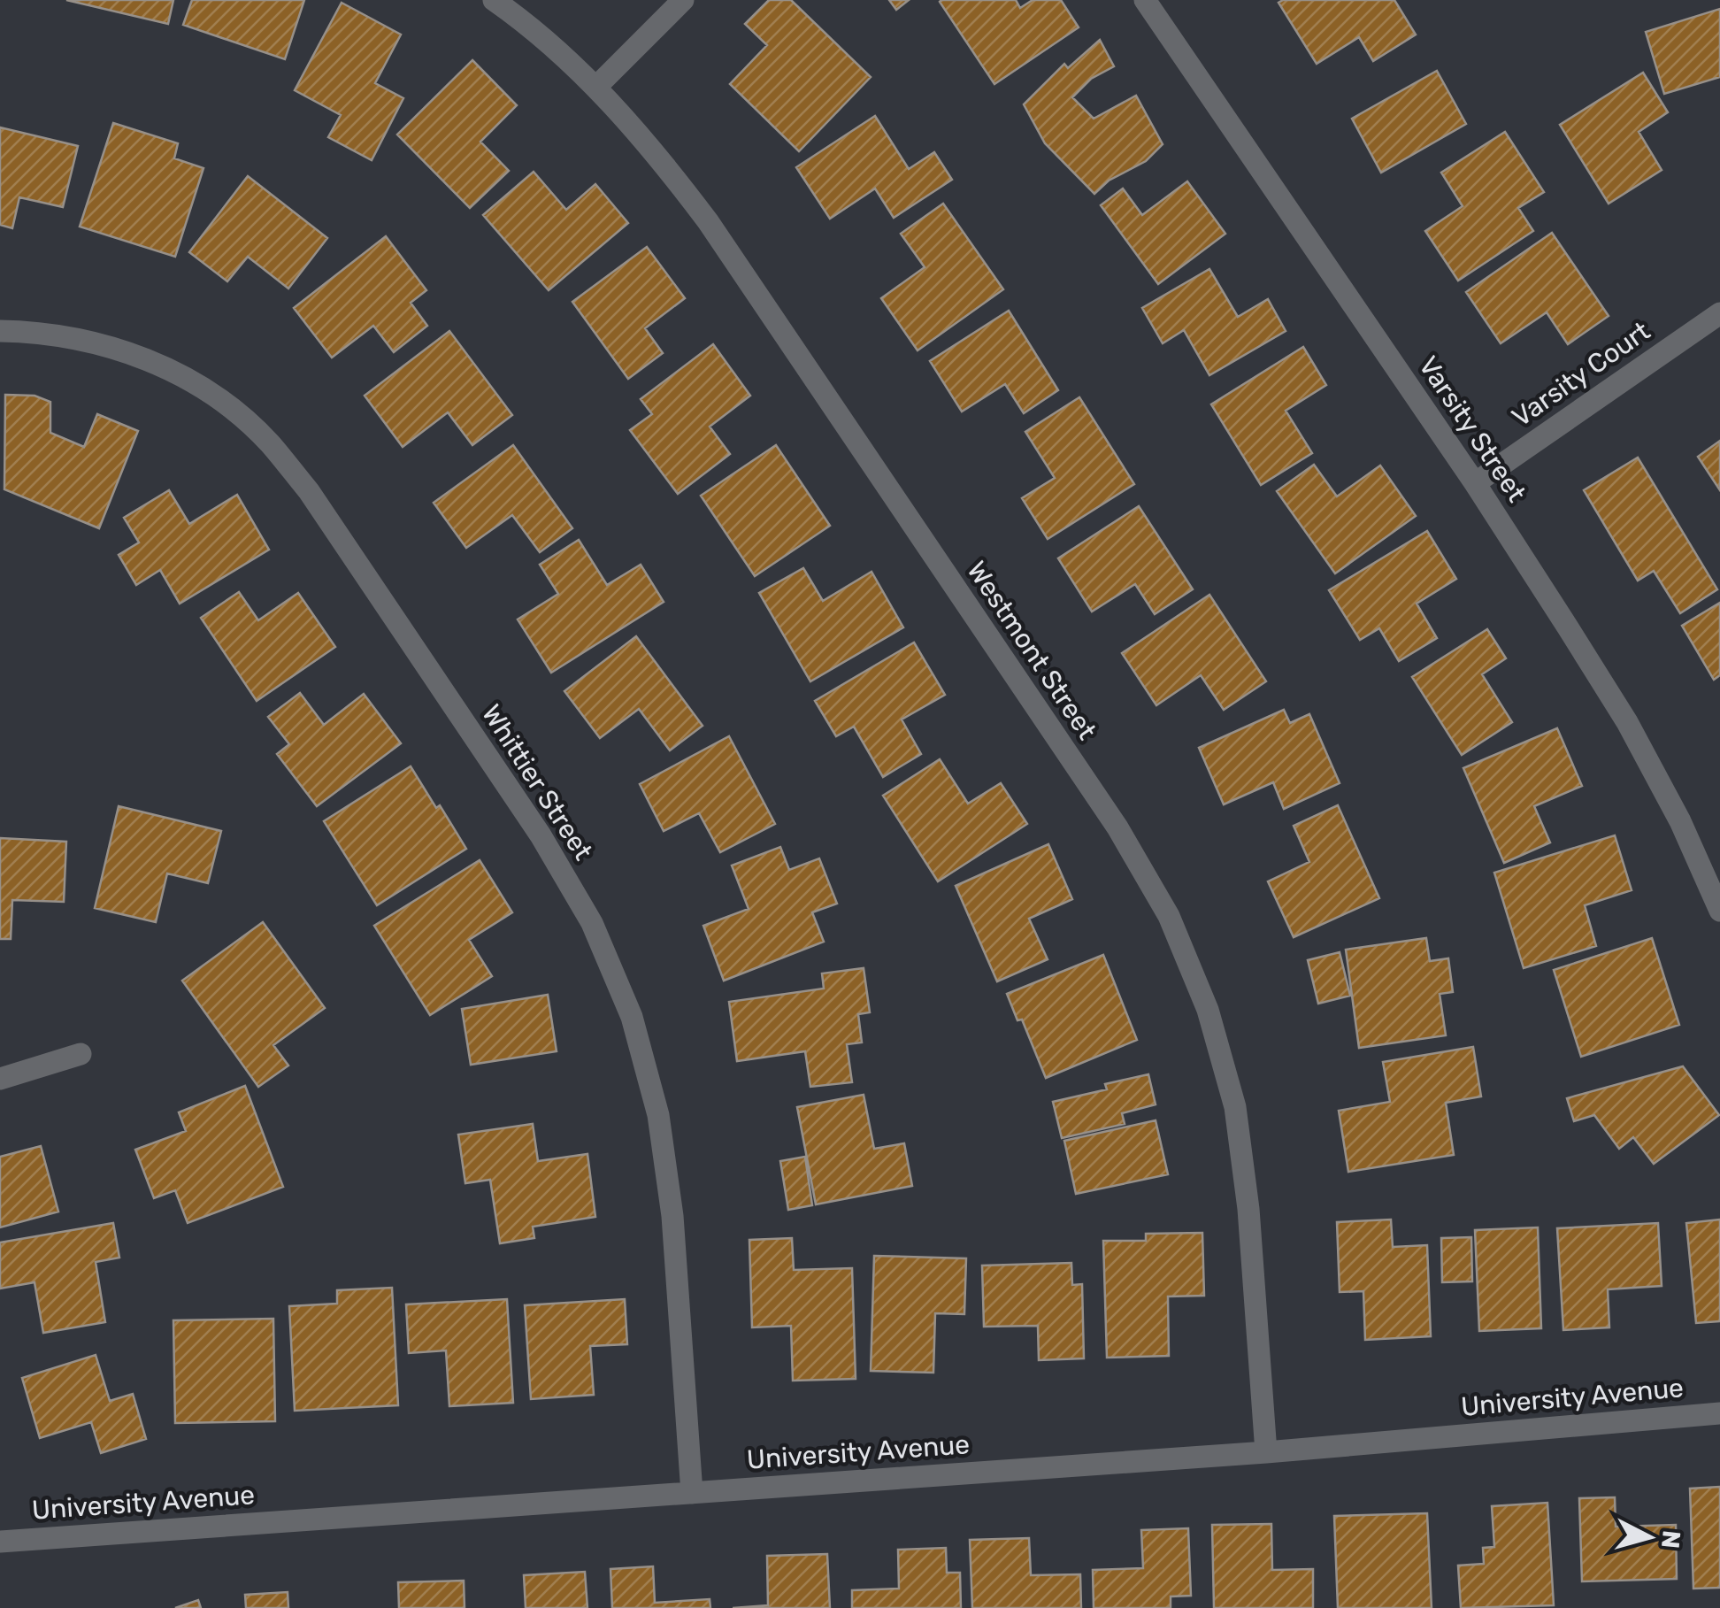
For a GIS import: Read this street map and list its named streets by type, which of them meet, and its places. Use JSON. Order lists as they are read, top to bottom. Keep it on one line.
{"streets":{"street":["Varsity Court","Varsity Street","Westmont Street","Whittier Street","University Avenue"]},"crossings":[["Varsity Court","Varsity Street"],["Westmont Street","University Avenue"],["Whittier Street","University Avenue"]],"north":"right"}
